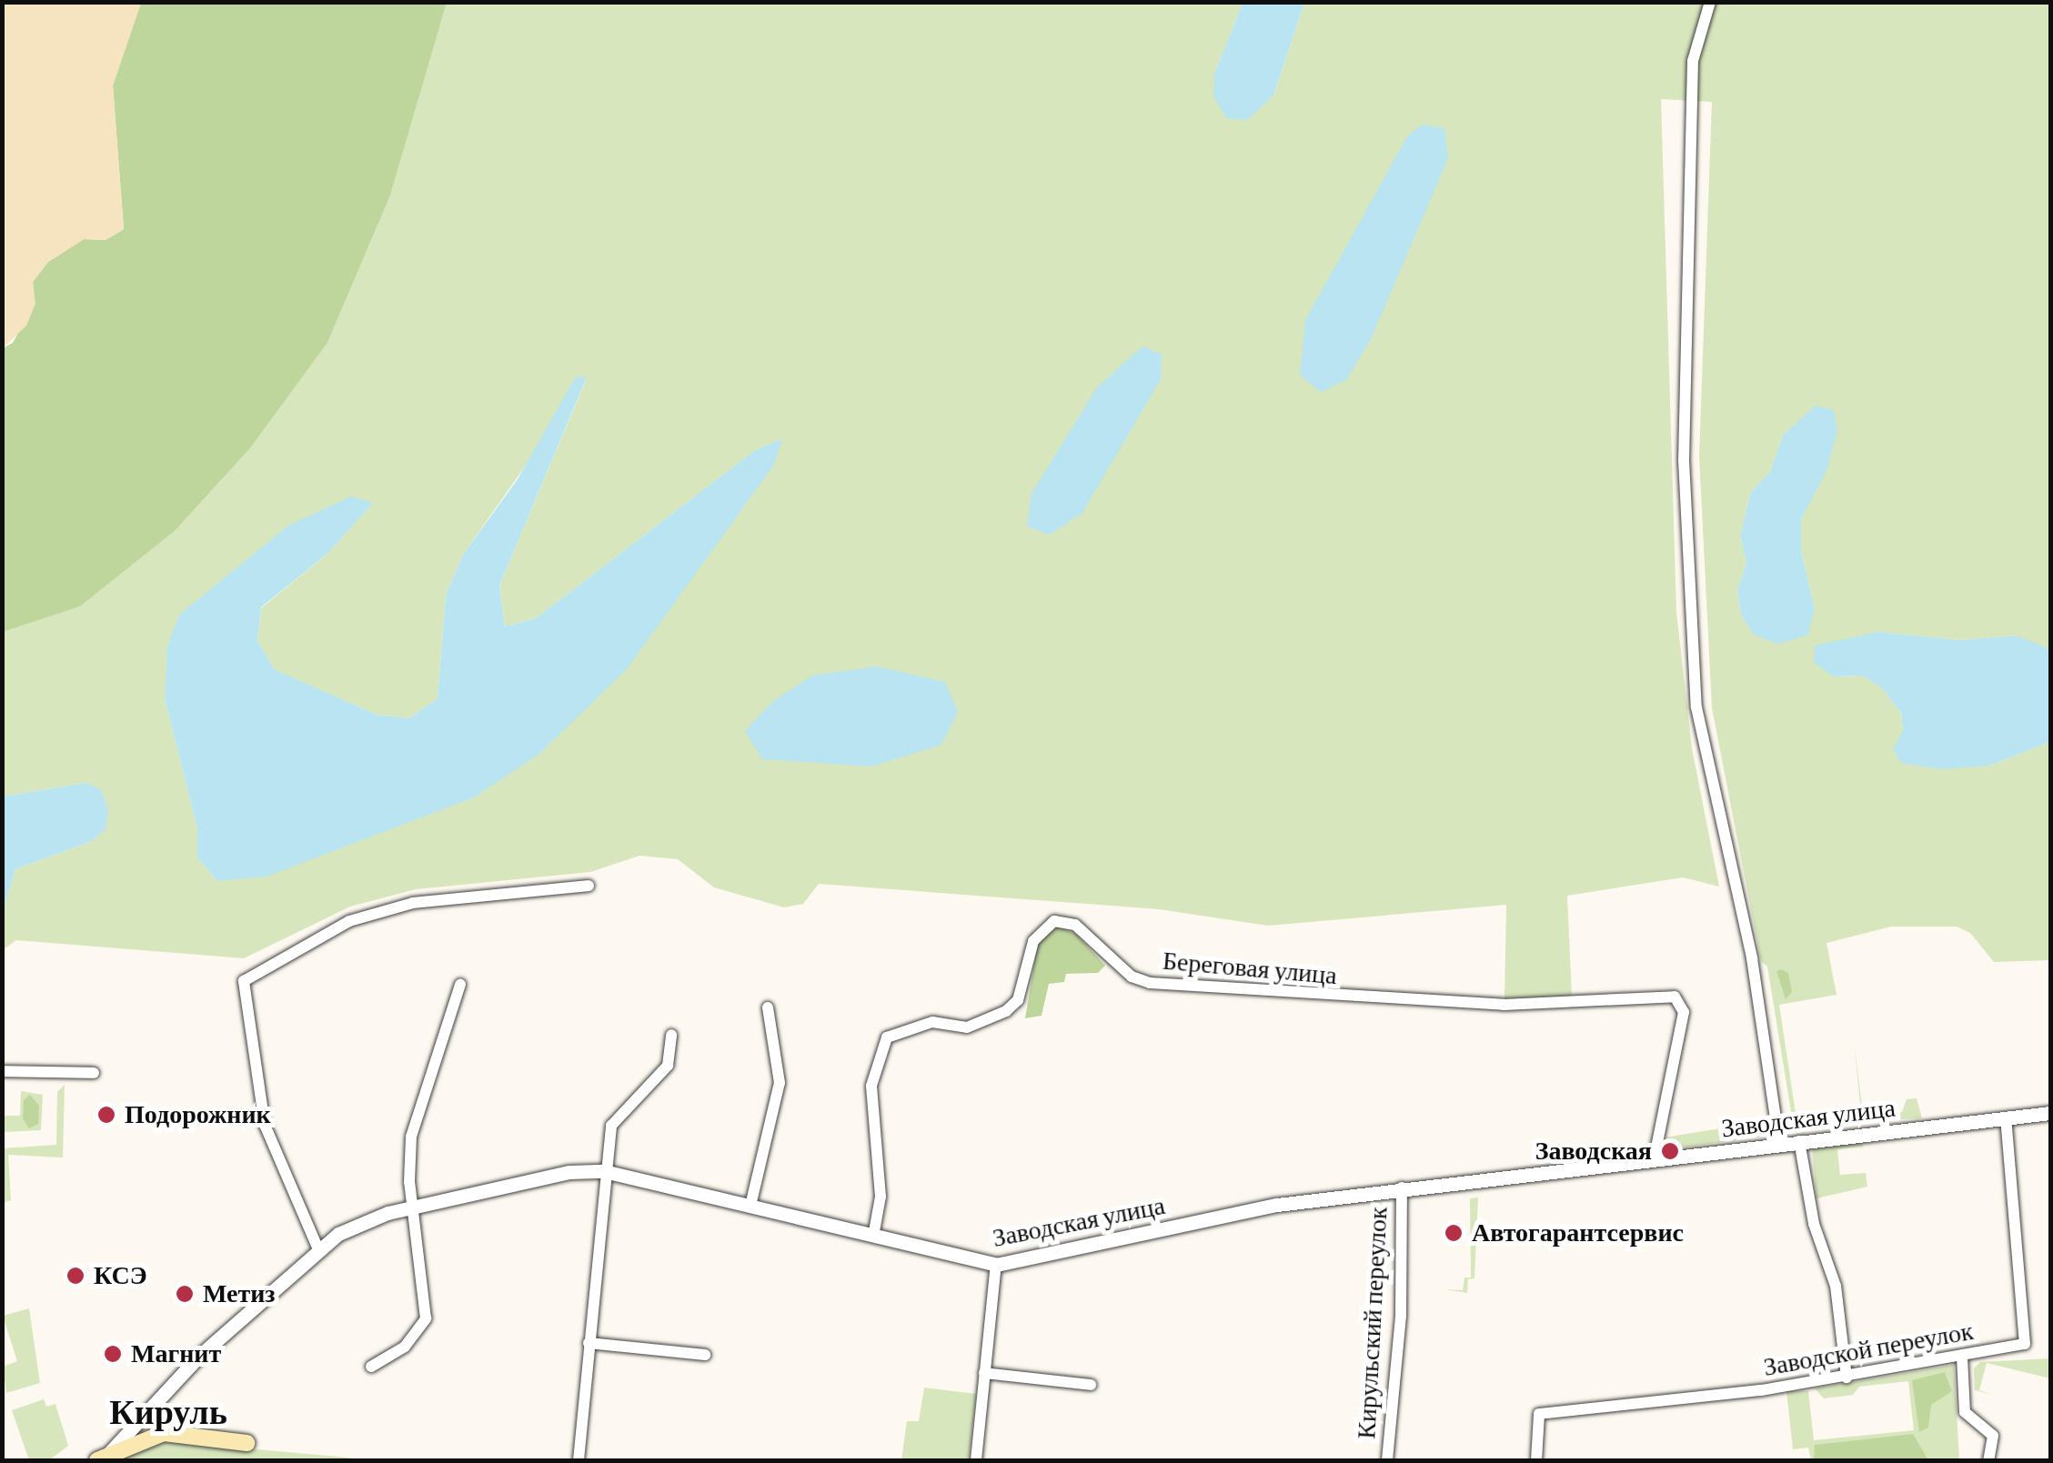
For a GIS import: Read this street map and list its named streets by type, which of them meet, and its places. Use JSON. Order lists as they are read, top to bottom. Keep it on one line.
{"streets":{"street":["Береговая улица","Заводская улица","Кирульский переулок","Заводской переулок"]},"crossings":[["Береговая улица","Заводская улица"],["Заводская улица","Кирульский переулок"],["Заводская улица","Заводской переулок"]],"districts":["Кируль"],"places":["Подорожник","Заводская","Автогарантсервис","КСЭ","Метиз","Магнит"]}
